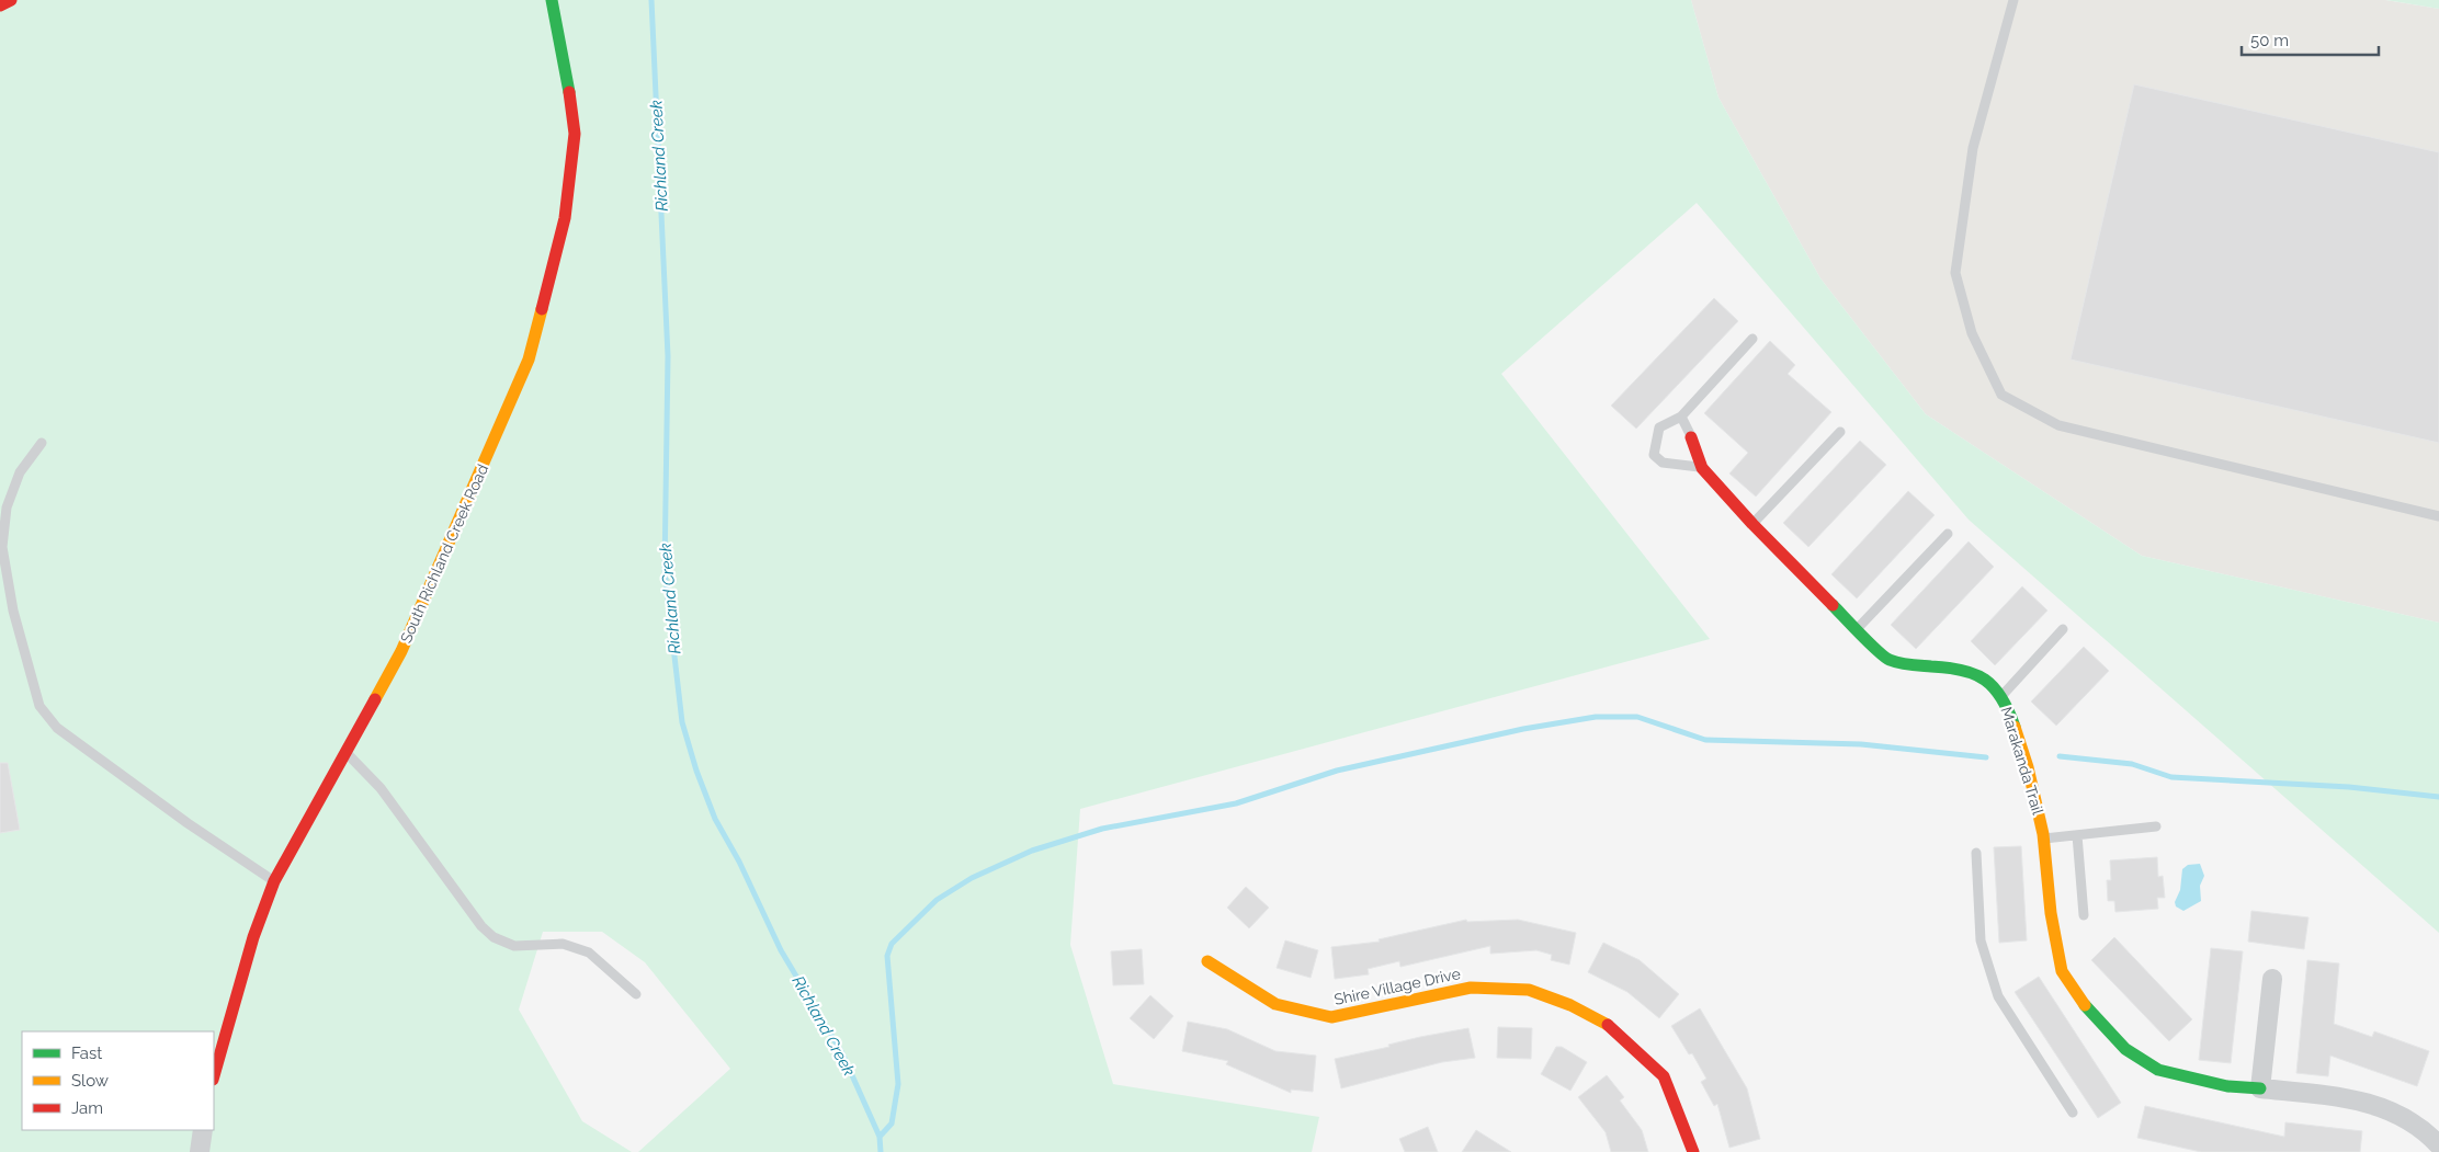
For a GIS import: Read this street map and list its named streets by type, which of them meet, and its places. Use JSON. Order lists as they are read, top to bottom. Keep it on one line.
{"streets":{"street":["South Richland Creek Road","Marakanda Trail","Shire Village Drive"]},"water":["Richland Creek"],"legend":["Fast","Slow","Jam"],"scale_bar":"50 m"}
